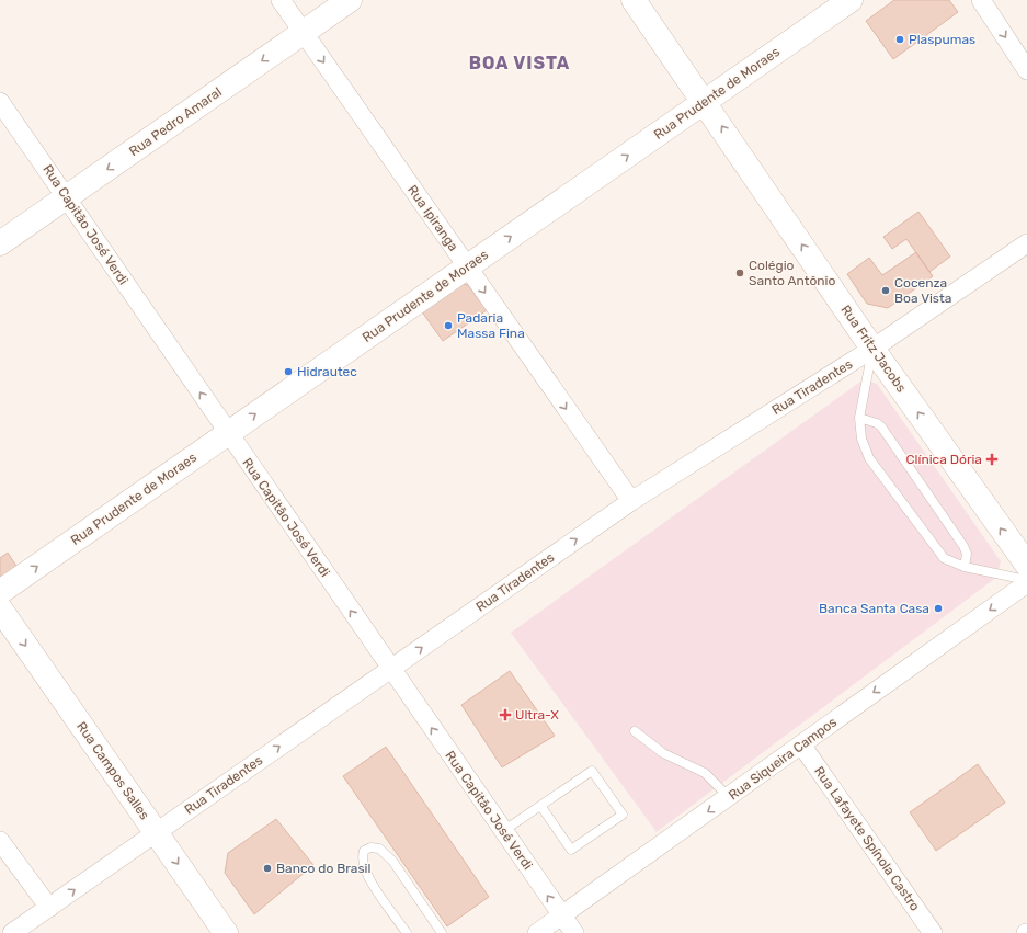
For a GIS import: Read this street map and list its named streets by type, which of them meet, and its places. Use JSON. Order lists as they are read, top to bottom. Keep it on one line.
{"streets":{"street":["Rua Prudente de Moraes","Rua Pedro Amaral","Rua Ipiranga","Rua Capitão José Verdi","Rua Fritz Jacobs","Rua Tiradentes","Rua Siqueira Campos","Rua Campos Salles","Rua Lafayete Spínola Castro"]},"crossings":[["Rua Prudente de Moraes","Rua Ipiranga"],["Rua Prudente de Moraes","Rua Capitão José Verdi"],["Rua Prudente de Moraes","Rua Fritz Jacobs"],["Rua Pedro Amaral","Rua Ipiranga"],["Rua Pedro Amaral","Rua Capitão José Verdi"],["Rua Ipiranga","Rua Tiradentes"],["Rua Capitão José Verdi","Rua Tiradentes"],["Rua Capitão José Verdi","Rua Siqueira Campos"],["Rua Fritz Jacobs","Rua Tiradentes"],["Rua Tiradentes","Rua Campos Salles"],["Rua Siqueira Campos","Rua Lafayete Spínola Castro"]],"one_way":["Rua Prudente de Moraes","Rua Pedro Amaral","Rua Ipiranga","Rua Capitão José Verdi","Rua Fritz Jacobs","Rua Tiradentes","Rua Siqueira Campos","Rua Campos Salles"],"districts":["BOA VISTA"],"places":{"other":["Plaspumas","Colégio Santo Antônio","Cocenza Boa Vista","Padaria Massa Fina","Hidrautec","Banca Santa Casa","Banco do Brasil"],"health":["Clínica Dória","Ultra-X"]}}
